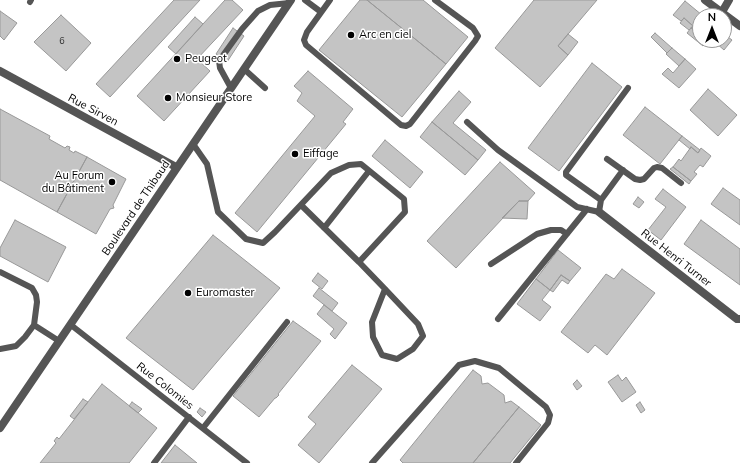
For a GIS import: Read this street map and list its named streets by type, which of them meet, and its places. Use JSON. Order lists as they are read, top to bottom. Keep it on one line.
{"streets":{"street":["Rue Sirven","Boulevard de Thibaud","Rue Henri Turner"],"lane":["Rue Colomies"]},"crossings":[["Rue Sirven","Boulevard de Thibaud"],["Boulevard de Thibaud","Rue Colomies"]],"places":["Arc en ciel","Peugeot","Monsieur Store","Eiffage","Au Forum du Bâtiment","Euromaster"],"house_numbers":["6"],"north":"top"}
